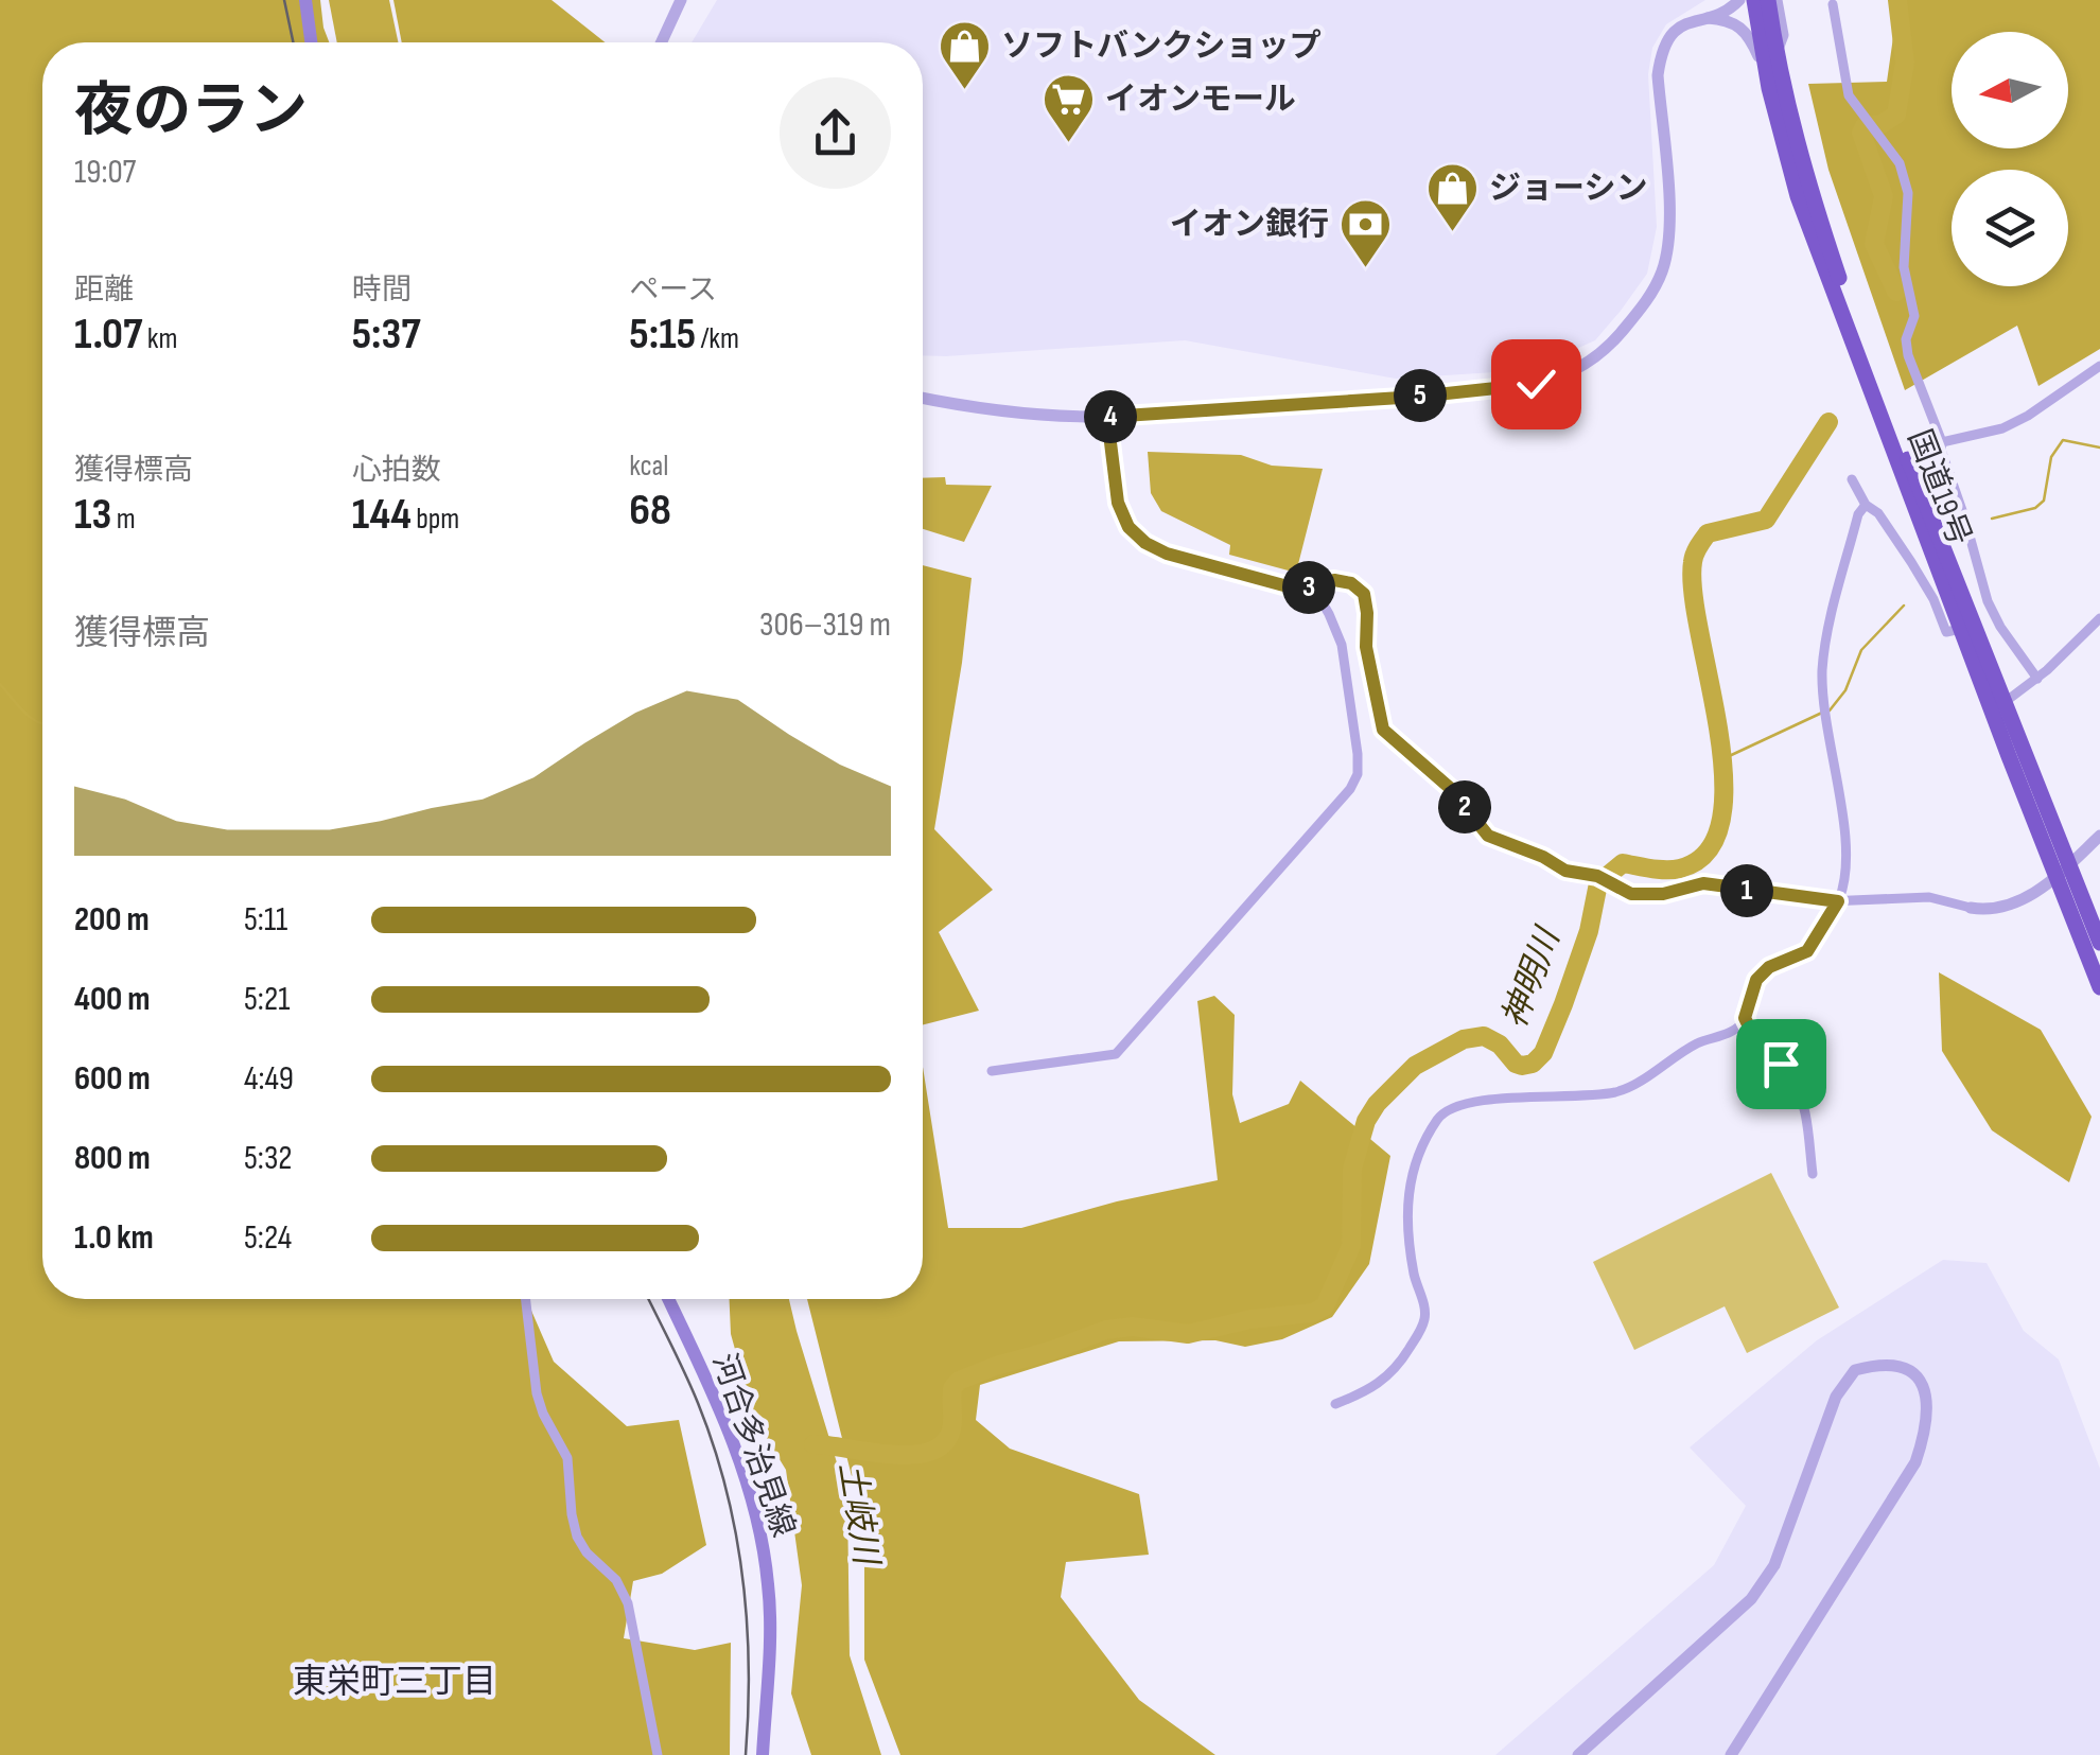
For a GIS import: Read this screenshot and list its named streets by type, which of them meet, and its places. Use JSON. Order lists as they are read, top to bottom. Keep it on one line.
{"streets":{"highway":["国道19号"],"main road":["河合多治見線"]},"districts":["東栄町三丁目"],"water":["神明川","土岐川"],"places":{"shop":["ソフトバンクショップ","ジョーシン"],"supermarket":["イオンモール"],"bank":["イオン銀行"]},"north":"left","page":{"heading":["夜のラン","19:07"],"stats":[["距離","1.07 km"],["時間","5:37"],["ペース","5:15 /km"],["獲得標高","13 m"],["心拍数","144 bpm"],["kcal","68"]],"pins":["5","4","3","2","1"],"chart":["獲得標高","306–319 m"],"list":[{"name":"200 m","note":"5:11"},{"name":"400 m","note":"5:21"},{"name":"600 m","note":"4:49"},{"name":"800 m","note":"5:32"},{"name":"1.0 km","note":"5:24"}]}}
